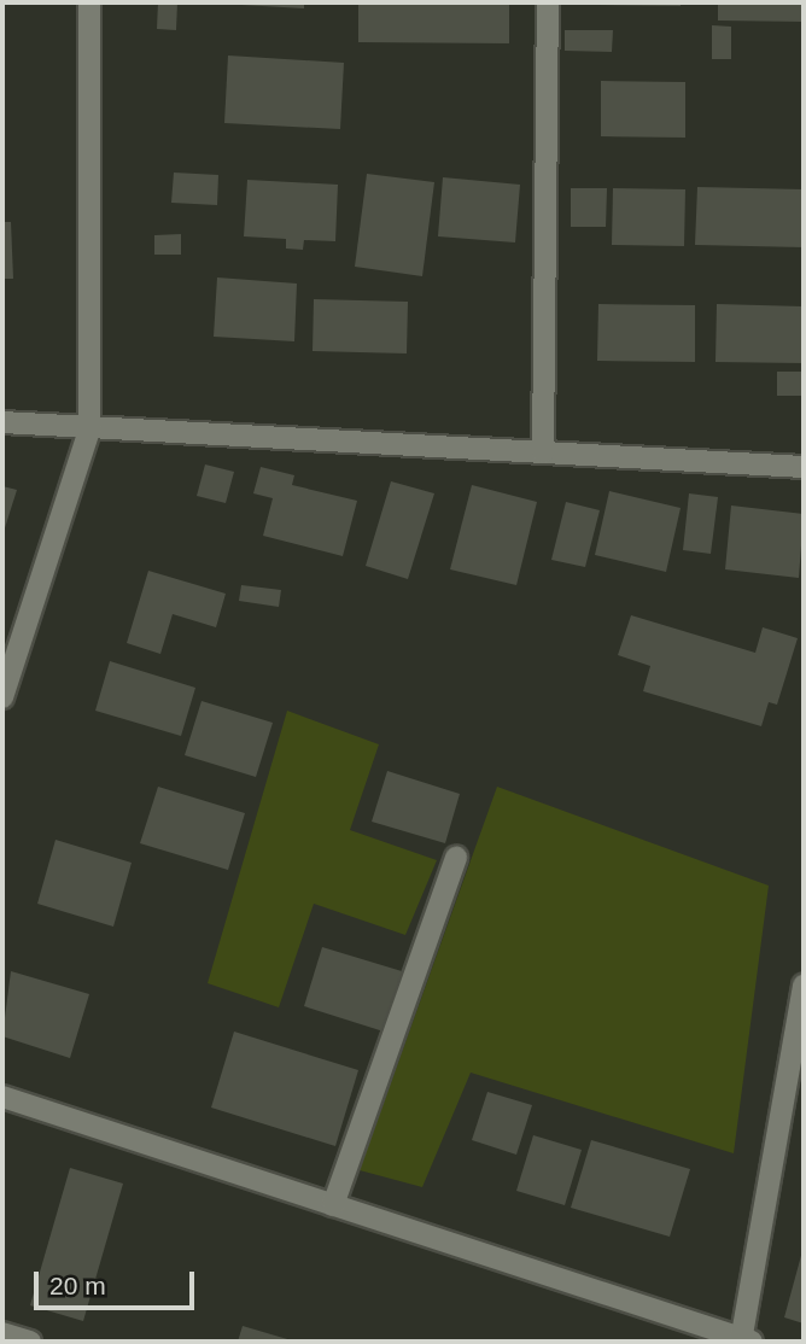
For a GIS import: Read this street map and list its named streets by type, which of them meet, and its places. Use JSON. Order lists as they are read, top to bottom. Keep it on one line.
{"scale_bar":"20 m"}
